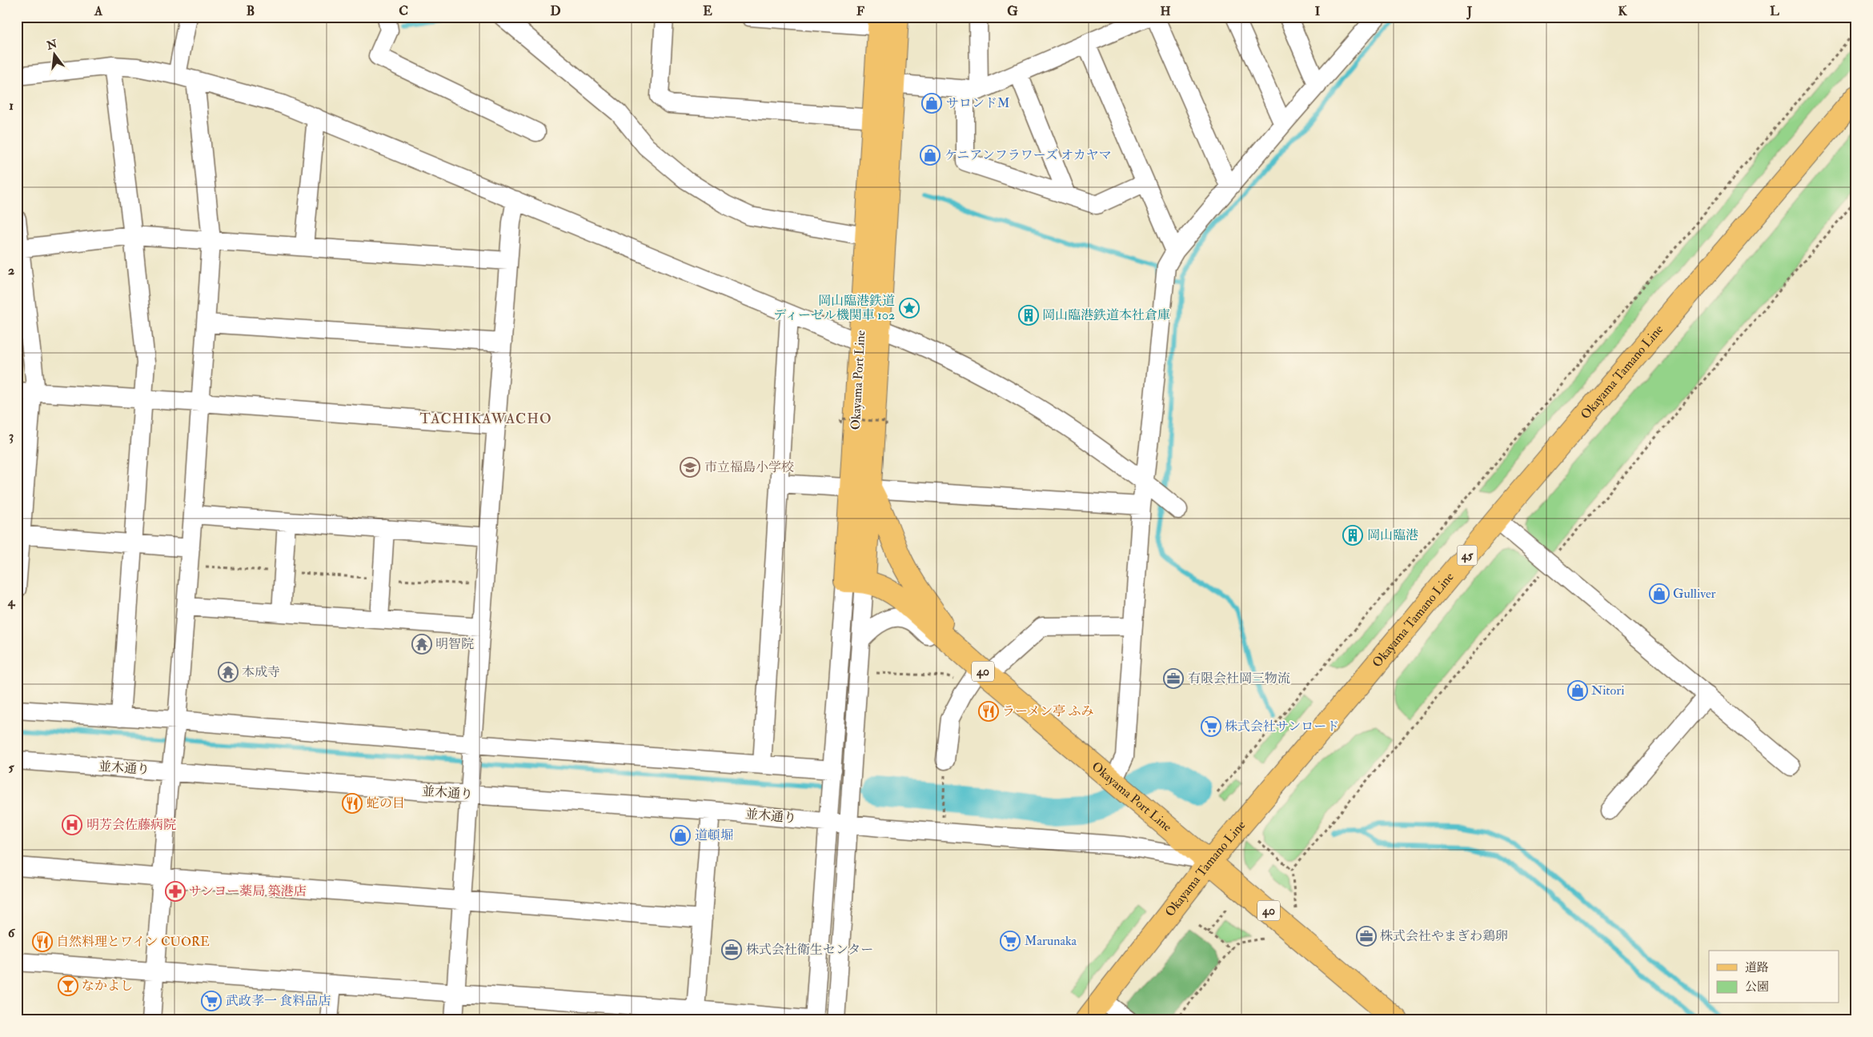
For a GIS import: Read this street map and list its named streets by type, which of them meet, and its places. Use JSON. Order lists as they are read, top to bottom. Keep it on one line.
{"streets":{"main road":["Okayama Tamano Line","Okayama Port Line","45","40"],"street":["並木通り"]},"crossings":[["Okayama Tamano Line","Okayama Port Line"],["Okayama Tamano Line","並木通り"],["Okayama Port Line","40"],["Okayama Port Line","並木通り"]],"districts":["TACHIKAWACHO"],"places":{"shop":["サロンドM","ケニアンフラワーズ オカヤマ","Gulliver","Nitori","道頓堀"],"place":["岡山臨港鉄道 ディーゼル機関車 102"],"building":["岡山臨港鉄道本社倉庫","岡山臨港"],"school or university":["市立福島小学校"],"temple":["明智院","本成寺"],"office":["有限会社岡三物流","株式会社やまぎわ鶏卵","株式会社衛生センター"],"restaurant":["ラーメン亭 ふみ","蛇の目","自然料理とワイン CUORE"],"supermarket":["株式会社サンロード","Marunaka","武政孝一 食料品店"],"hospital":["明芳会佐藤病院"],"pharmacy":["サンヨー薬局 築港店"],"bar":["なかよし"]},"legend":["道路","公園"],"north":"top","grid":{"columns":["A","B","C","D","E","F","G","H","I","J","K","L"],"rows":["1","2","3","4","5","6"]}}
